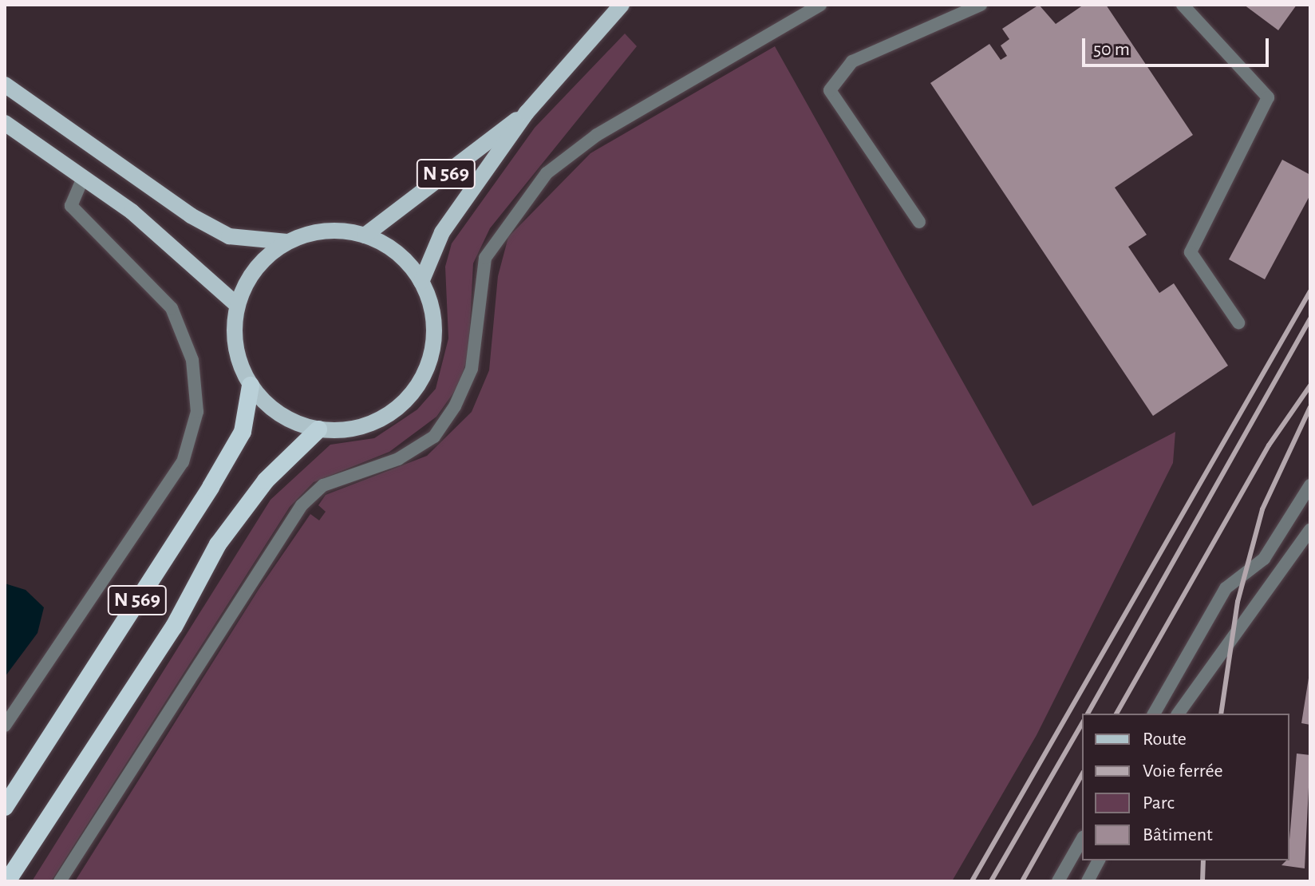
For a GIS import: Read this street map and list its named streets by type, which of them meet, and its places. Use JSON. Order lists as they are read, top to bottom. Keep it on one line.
{"streets":{"highway":["N 569"]},"legend":["Route","Voie ferrée","Parc","Bâtiment"],"scale_bar":"50 m"}
